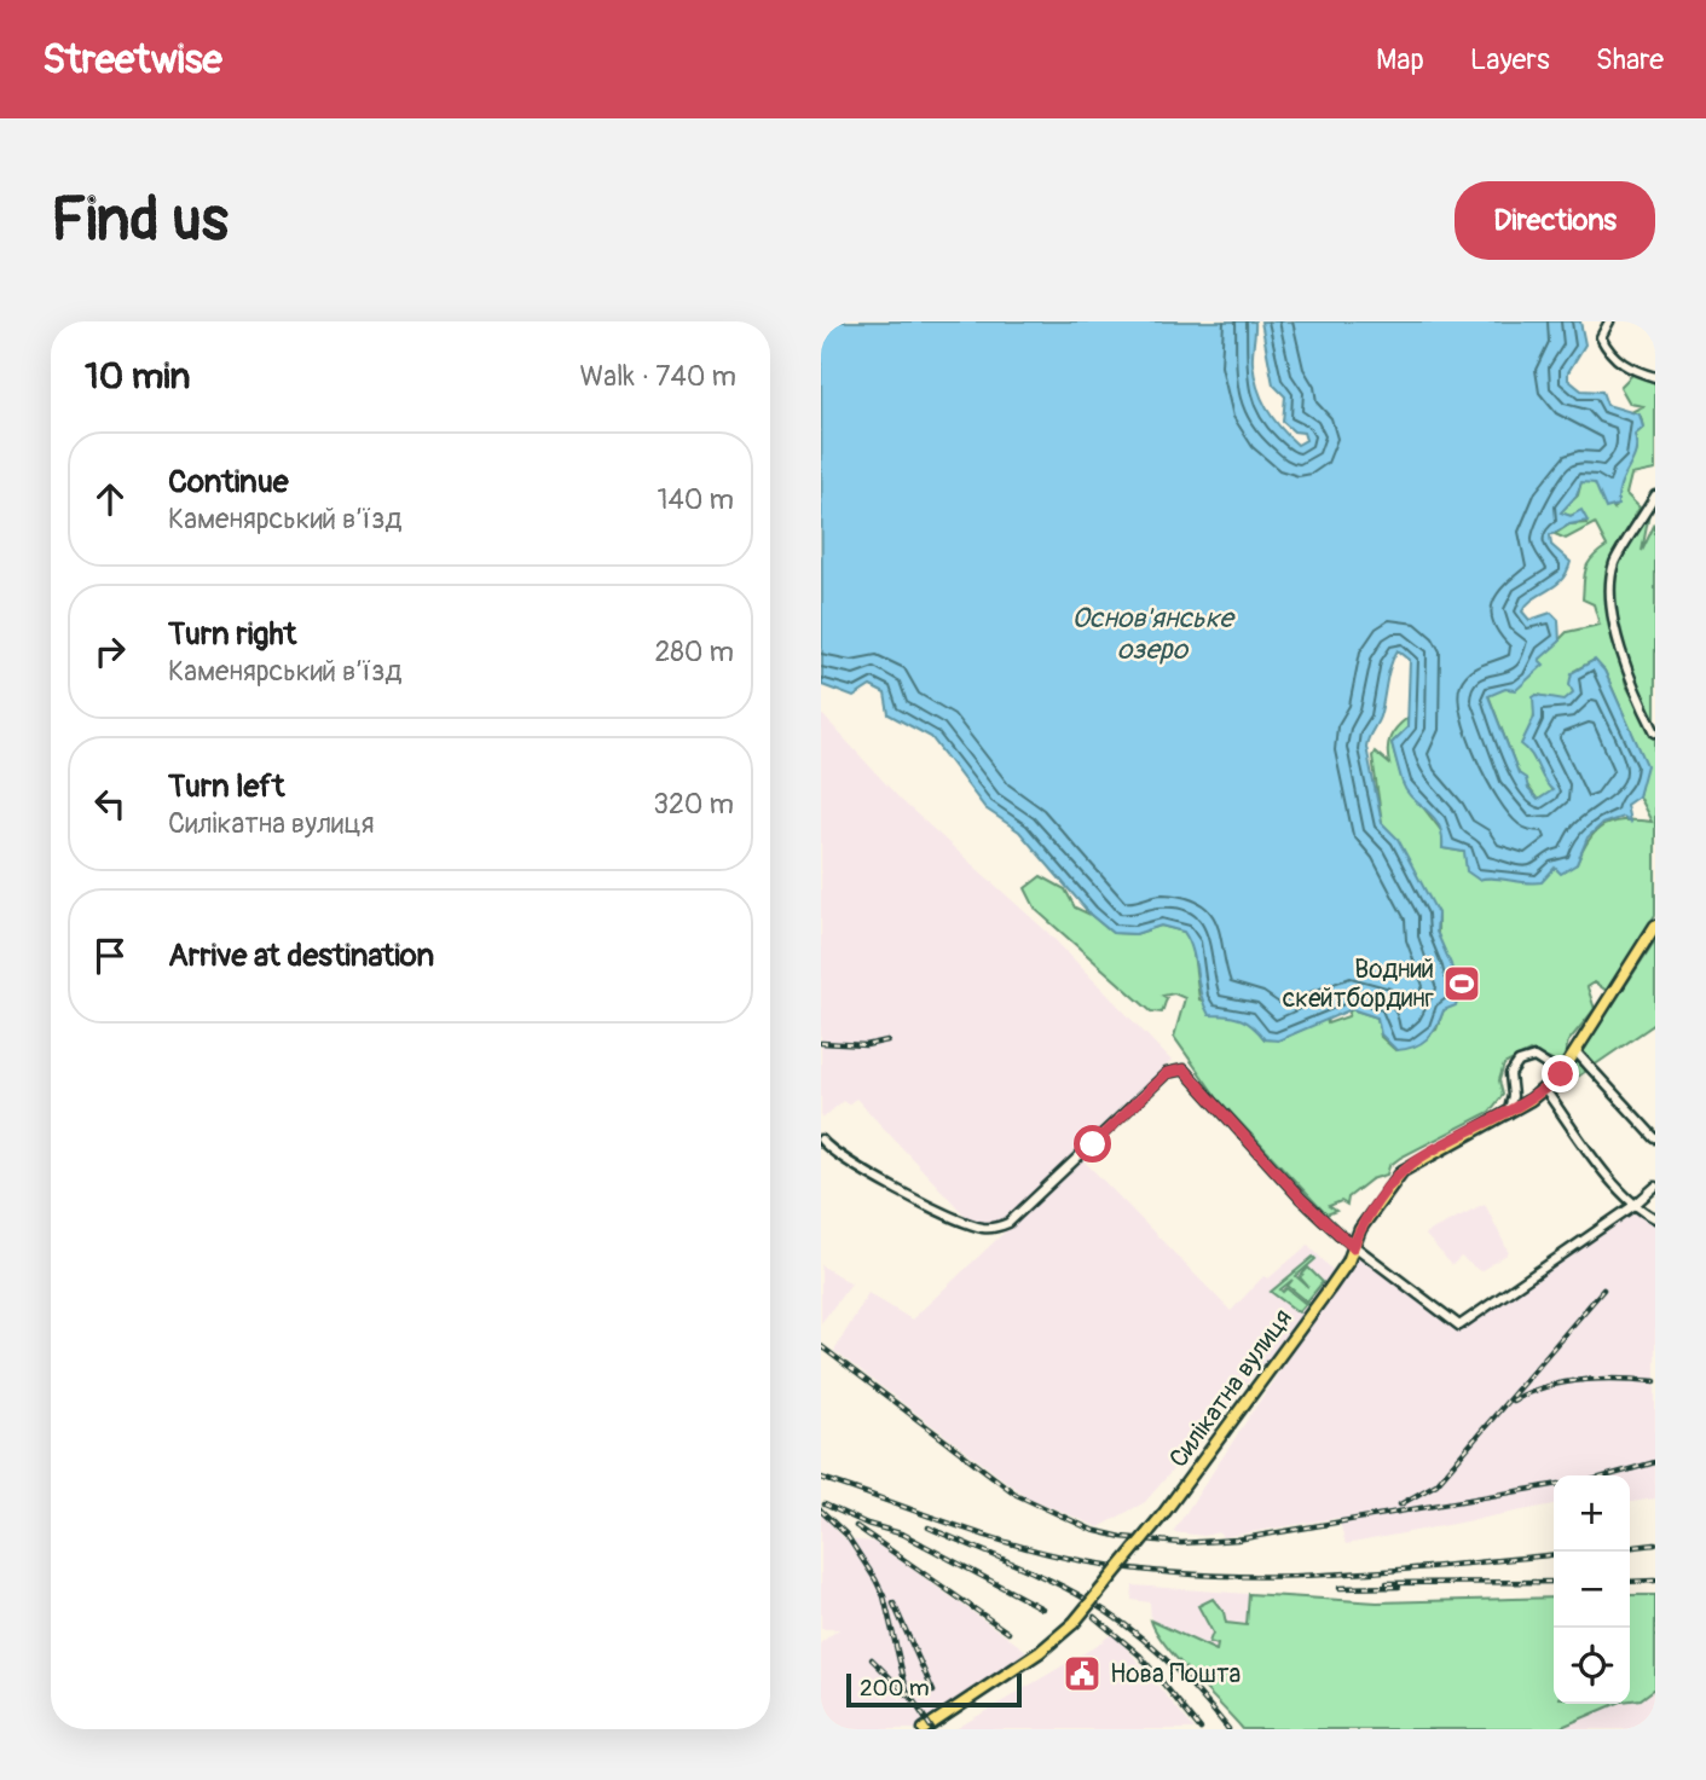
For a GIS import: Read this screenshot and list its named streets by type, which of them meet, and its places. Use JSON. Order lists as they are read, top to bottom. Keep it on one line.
{"streets":{"main road":["Силікатна вулиця"]},"water":["Основ'янське озеро"],"places":{"sports":["Водний скейтбординг"],"public building":["Нова Пошта"]},"scale_bar":"200 m","page":{"header":"Streetwise","nav":["Map","Layers","Share"],"buttons":"Directions","title":"Find us","heading":["10 min","Walk · 740 m"],"list":[["Continue","Каменярський в’їзд","140 m"],["Turn right","Каменярський в’їзд","280 m"],["Turn left","Силікатна вулиця","320 m"],"Arrive at destination"],"map_buttons":["+","−"],"scale":"200 m"}}
